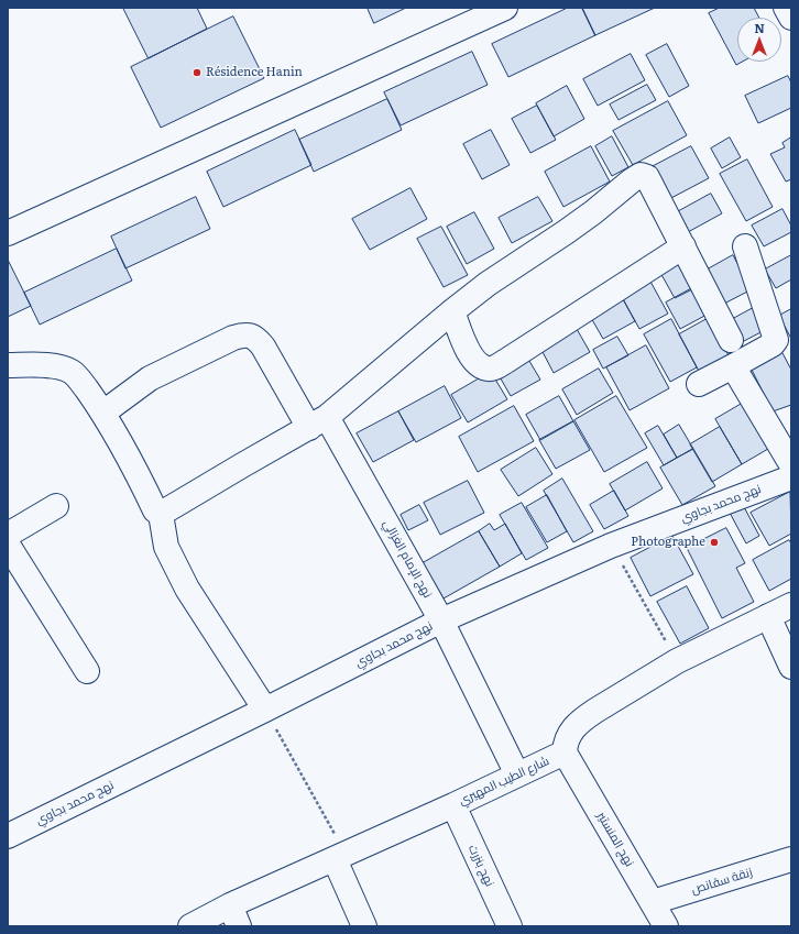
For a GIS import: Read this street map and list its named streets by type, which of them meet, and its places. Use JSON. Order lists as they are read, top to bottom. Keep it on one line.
{"streets":{"street":["نهج محمد بجاوي","نهج الإمام الغزالي","شارع الطيب المهيري","نهج المنستير","نهج بنزرت","زنقة سقانص"]},"crossings":[["نهج محمد بجاوي","نهج الإمام الغزالي"],["نهج الإمام الغزالي","شارع الطيب المهيري"],["شارع الطيب المهيري","نهج المنستير"],["شارع الطيب المهيري","نهج بنزرت"],["نهج المنستير","زنقة سقانص"]],"places":["Résidence Hanin","Photographe"],"north":"top"}
